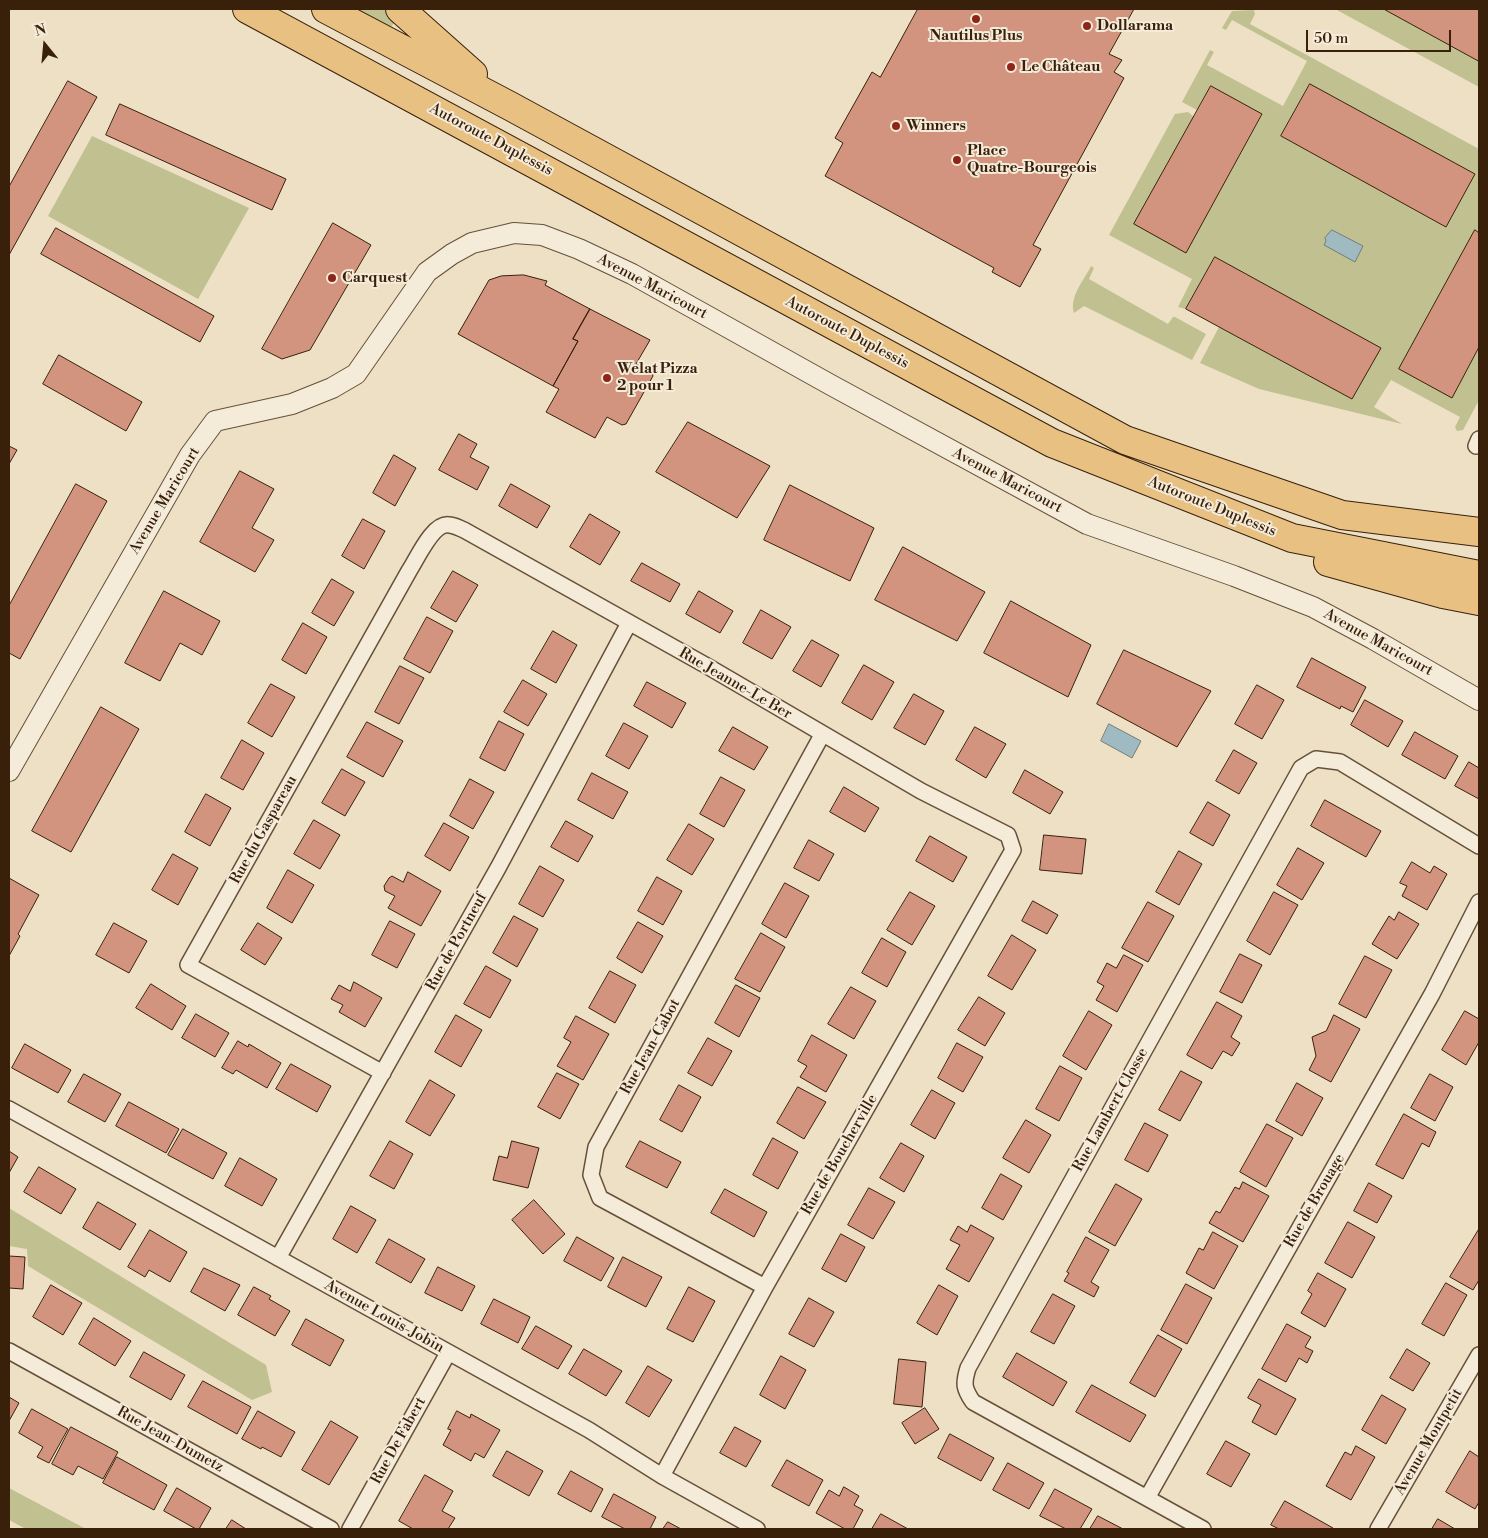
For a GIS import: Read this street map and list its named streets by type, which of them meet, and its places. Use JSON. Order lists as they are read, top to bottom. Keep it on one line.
{"streets":{"highway":["Autoroute Duplessis"],"street":["Avenue Maricourt","Rue Jeanne-Le Ber","Rue du Gaspareau","Rue de Portneuf","Rue Jean-Cabot","Rue Lambert-Closse","Rue de Boucherville","Rue de Brouage","Avenue Louis-Jobin","Rue Jean-Dumetz","Rue De Fabert","Avenue Montpetit"]},"crossings":[["Rue Jeanne-Le Ber","Rue du Gaspareau"],["Rue Jeanne-Le Ber","Rue de Portneuf"],["Rue Jeanne-Le Ber","Rue Jean-Cabot"],["Rue Jeanne-Le Ber","Rue de Boucherville"],["Rue du Gaspareau","Rue de Portneuf"],["Rue de Portneuf","Avenue Louis-Jobin"],["Rue Jean-Cabot","Rue de Boucherville"],["Rue Lambert-Closse","Rue de Brouage"],["Rue de Boucherville","Avenue Louis-Jobin"],["Avenue Louis-Jobin","Rue De Fabert"]],"places":["Nautilus Plus","Dollarama","Le Château","Winners","Place Quatre-Bourgeois","Carquest","Welat Pizza 2 pour 1"],"scale_bar":"50 m","north":"top"}
